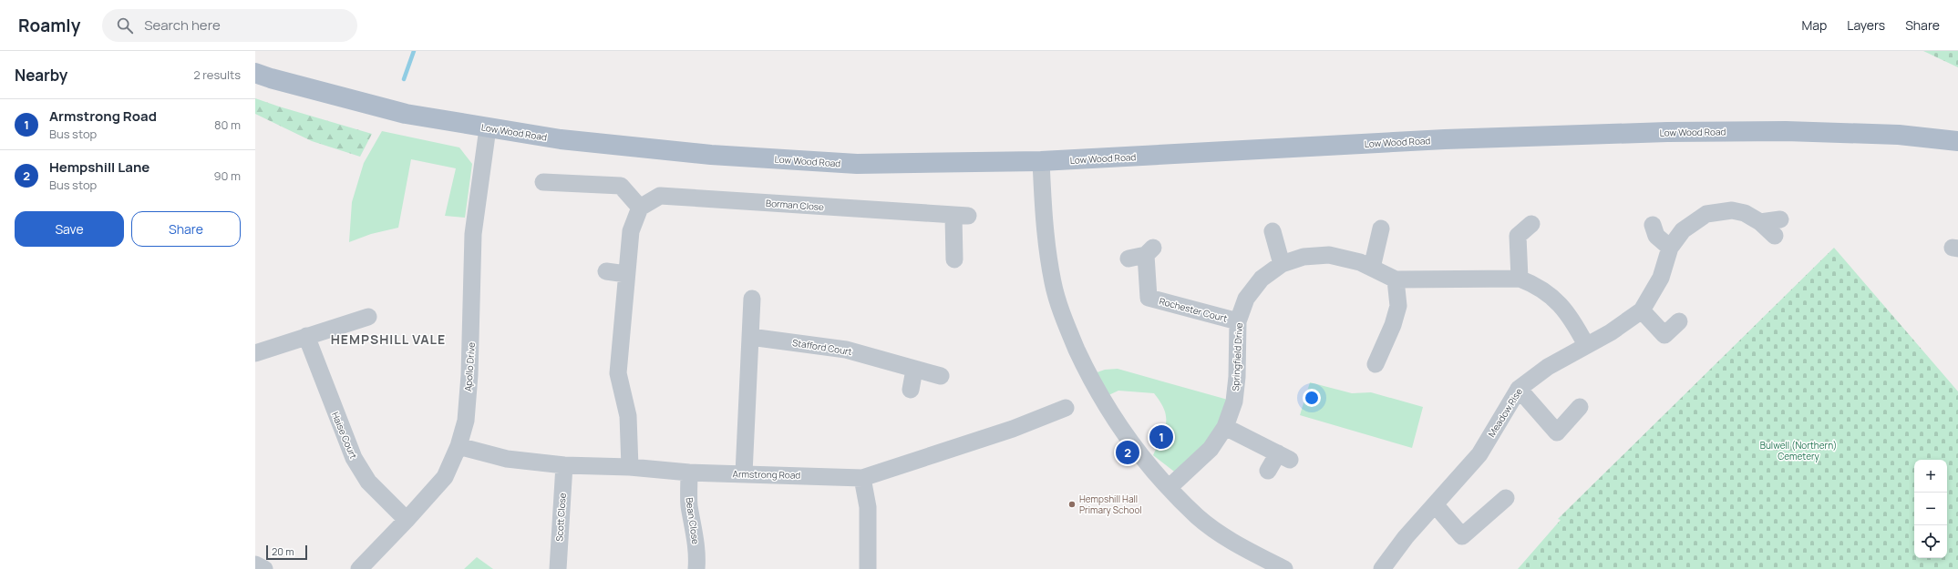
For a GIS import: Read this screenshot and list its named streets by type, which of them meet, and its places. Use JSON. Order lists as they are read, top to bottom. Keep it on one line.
{"streets":{"main road":["Low Wood Road"],"street":["Borman Close","Rochester Court","Stafford Court","Springfield Drive","Apollo Drive","Meadow Rise","Haise Court","Armstrong Road","Scott Close","Bean Close"]},"crossings":[["Low Wood Road","Apollo Drive"],["Rochester Court","Springfield Drive"],["Springfield Drive","Meadow Rise"],["Apollo Drive","Haise Court"],["Apollo Drive","Armstrong Road"],["Armstrong Road","Scott Close"],["Armstrong Road","Bean Close"]],"districts":["HEMPSHILL VALE"],"parks":["Bulwell (Northern) Cemetery"],"places":["Hempshill Hall Primary School"],"scale_bar":"20 m","page":{"header":"Roamly","search":"Search here","nav":["Map","Layers","Share"],"heading":["Nearby","2 results"],"list":[{"mark":"1","name":"Armstrong Road","note":"Bus stop","value":"80 m"},{"mark":"2","name":"Hempshill Lane","note":"Bus stop","value":"90 m"}],"buttons":["Save","Share"],"pins":["1","2"],"map_buttons":["+","−"],"scale":"20 m"}}
